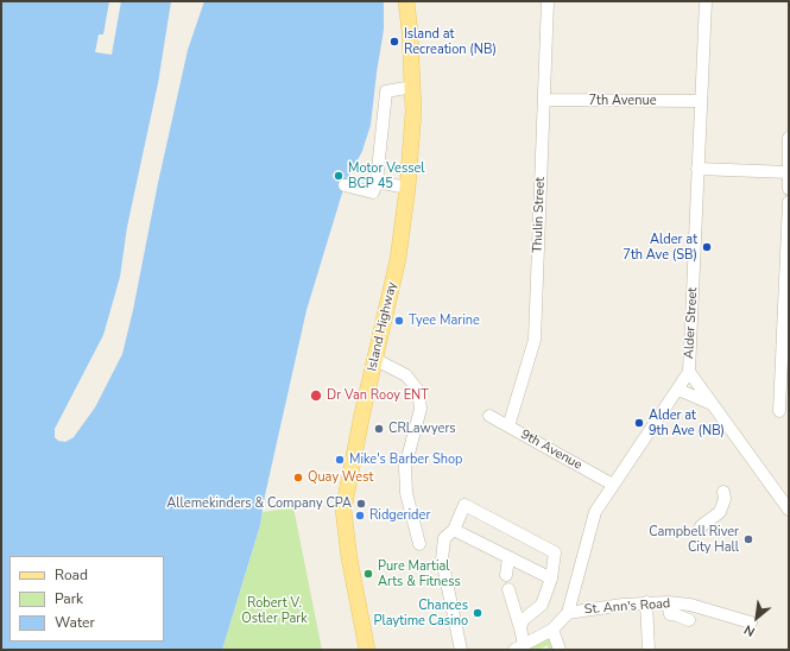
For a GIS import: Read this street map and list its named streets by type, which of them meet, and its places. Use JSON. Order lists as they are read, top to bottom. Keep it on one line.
{"streets":{"main road":["Island Highway"],"street":["7th Avenue","Thulin Street","Alder Street","9th Avenue","St. Ann's Road"]},"crossings":[["7th Avenue","Thulin Street"],["7th Avenue","Alder Street"],["Thulin Street","9th Avenue"],["Alder Street","9th Avenue"],["Alder Street","St. Ann's Road"]],"parks":["Robert V. Ostler Park"],"places":["Island at Recreation (NB)","Motor Vessel BCP 45","Alder at 7th Ave (SB)","Tyee Marine","Dr Van Rooy ENT","Alder at 9th Ave (NB)","CRLawyers","Mike's Barber Shop","Quay West","Allemekinders & Company CPA","Ridgerider","Campbell River City Hall","Pure Martial Arts & Fitness","Chances Playtime Casino"],"legend":["Road","Park","Water"],"north":"bottom left"}
